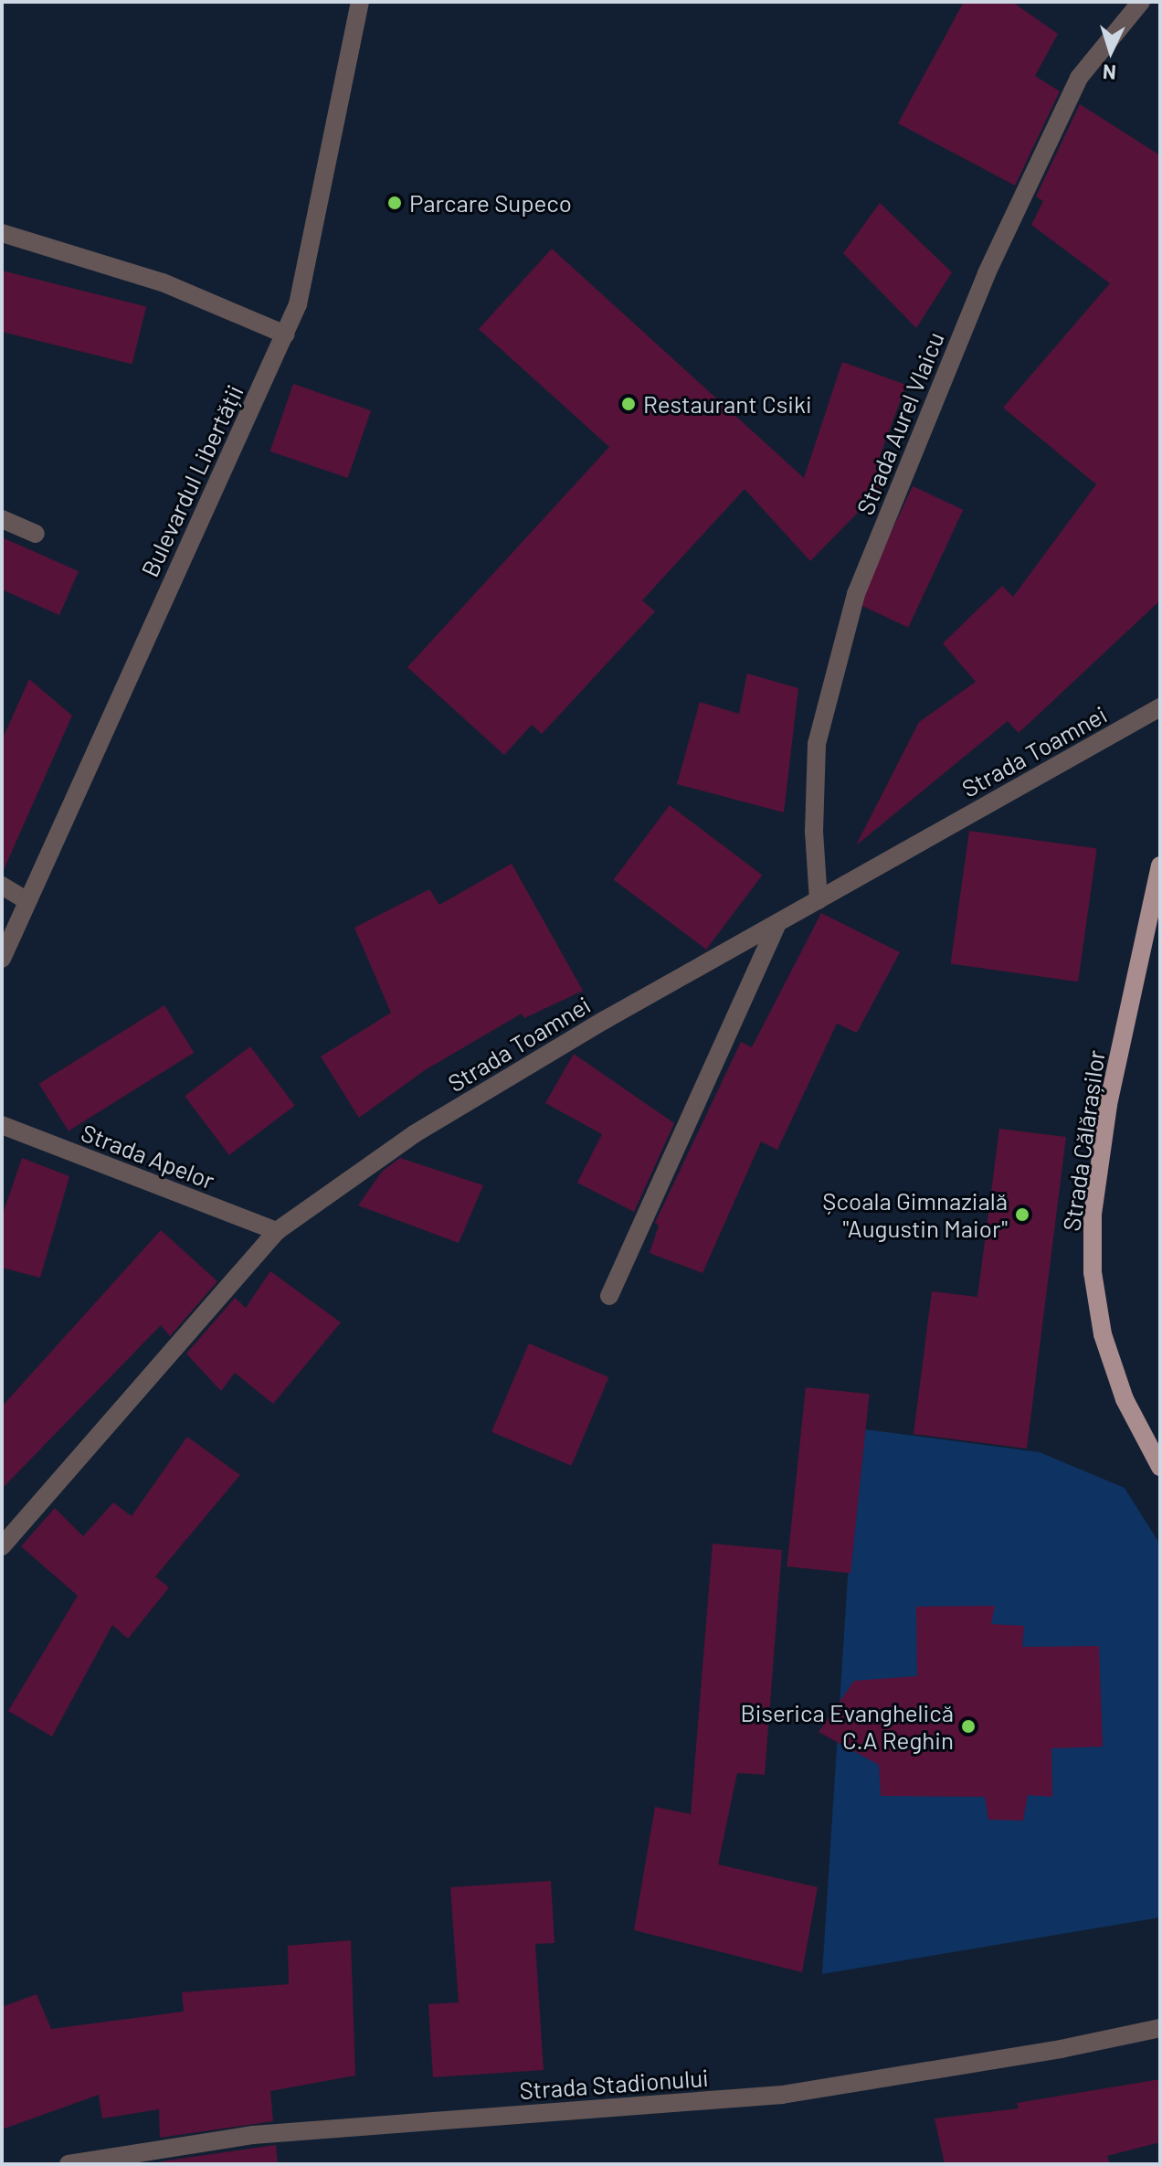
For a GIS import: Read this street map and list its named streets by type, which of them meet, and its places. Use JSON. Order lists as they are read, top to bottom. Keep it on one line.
{"streets":{"main road":["Strada Călărașilor"],"street":["Strada Aurel Vlaicu","Bulevardul Libertății","Strada Toamnei","Strada Apelor","Strada Stadionului"]},"crossings":[["Strada Aurel Vlaicu","Strada Toamnei"],["Strada Toamnei","Strada Apelor"]],"places":["Parcare Supeco","Restaurant Csiki","Școala Gimnazială \"Augustin Maior\"","Biserica Evanghelică C.A Reghin"],"north":"bottom"}
